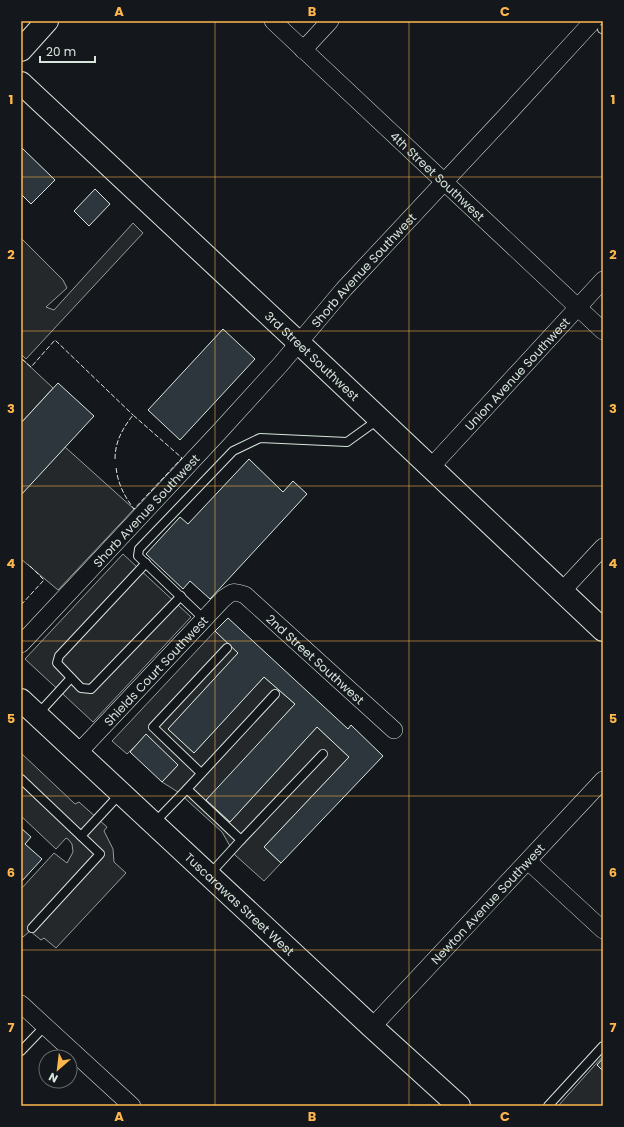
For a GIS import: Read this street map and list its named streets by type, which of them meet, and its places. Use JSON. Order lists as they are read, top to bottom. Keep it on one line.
{"streets":{"street":["4th Street Southwest","Shorb Avenue Southwest","3rd Street Southwest","Union Avenue Southwest","2nd Street Southwest","Shields Court Southwest","Tuscarawas Street West","Newton Avenue Southwest"]},"crossings":[["4th Street Southwest","Shorb Avenue Southwest"],["4th Street Southwest","Union Avenue Southwest"],["Shorb Avenue Southwest","3rd Street Southwest"],["3rd Street Southwest","Union Avenue Southwest"],["2nd Street Southwest","Shields Court Southwest"],["Shields Court Southwest","Tuscarawas Street West"],["Tuscarawas Street West","Newton Avenue Southwest"]],"scale_bar":"20 m","north":"bottom left","grid":{"columns":["A","B","C"],"rows":["1","2","3","4","5","6","7"]}}
